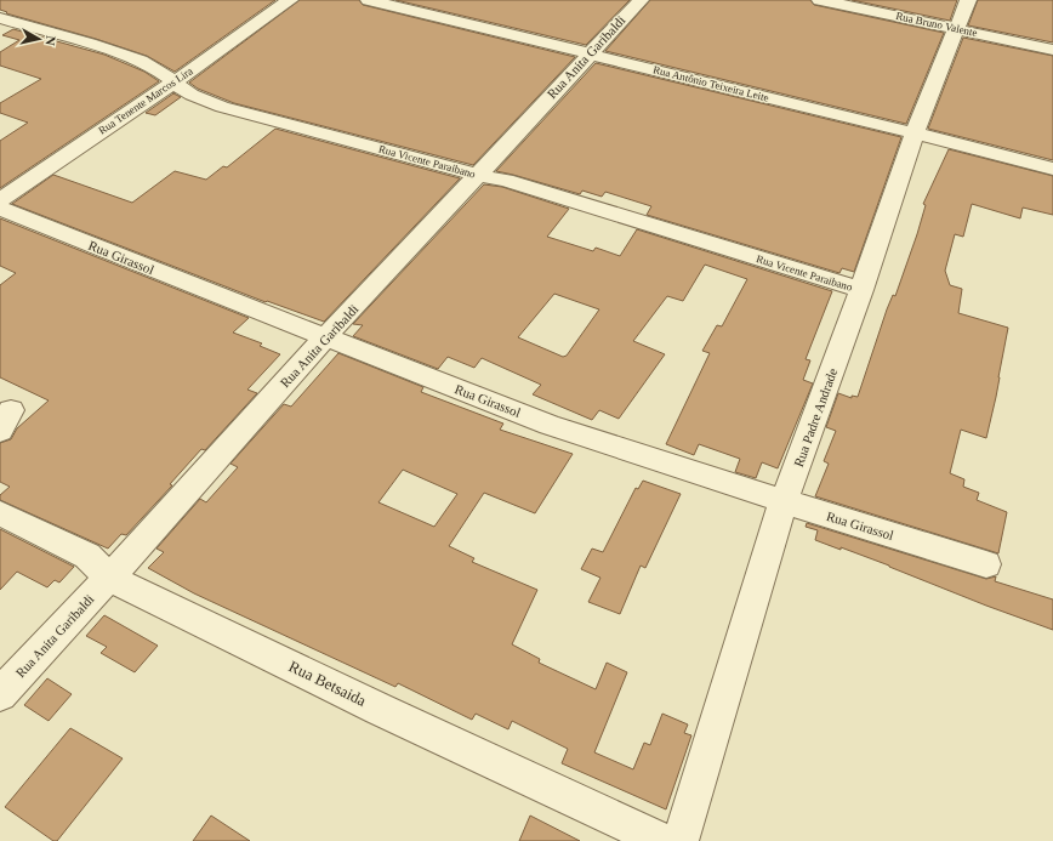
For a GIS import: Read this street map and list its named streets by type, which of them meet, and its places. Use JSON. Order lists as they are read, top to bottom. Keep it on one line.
{"streets":{"street":["Rua Bruno Valente","Rua Anita Garibaldi","Rua Antônio Teixeira Leite","Rua Tenente Marcos Lira","Rua Vicente Paraibano","Rua Girassol","Rua Padre Andrade","Rua Betsaida"]},"crossings":[["Rua Bruno Valente","Rua Padre Andrade"],["Rua Anita Garibaldi","Rua Antônio Teixeira Leite"],["Rua Anita Garibaldi","Rua Vicente Paraibano"],["Rua Anita Garibaldi","Rua Girassol"],["Rua Anita Garibaldi","Rua Betsaida"],["Rua Antônio Teixeira Leite","Rua Padre Andrade"],["Rua Tenente Marcos Lira","Rua Vicente Paraibano"],["Rua Vicente Paraibano","Rua Padre Andrade"],["Rua Girassol","Rua Padre Andrade"],["Rua Padre Andrade","Rua Betsaida"]],"north":"right"}
